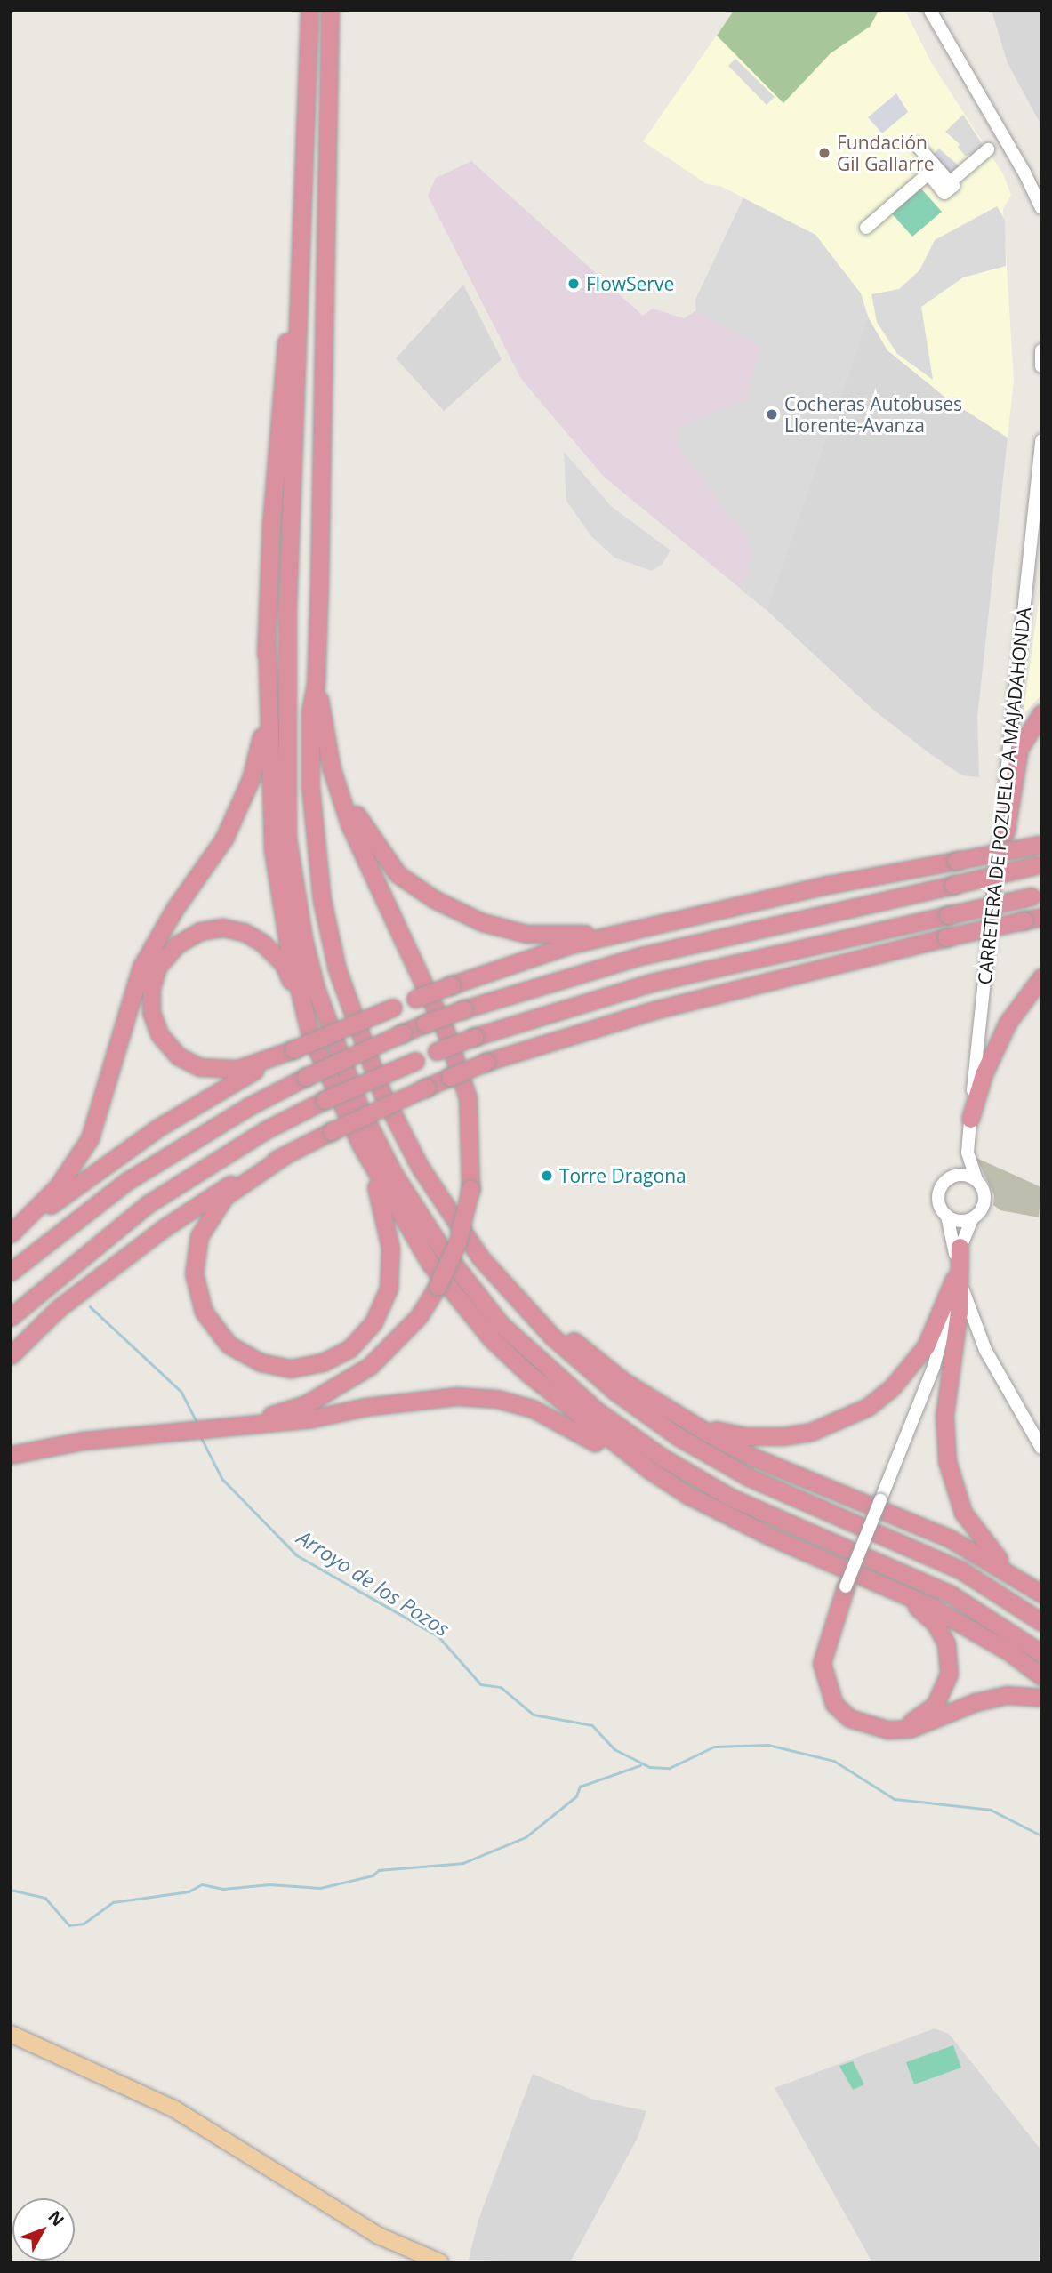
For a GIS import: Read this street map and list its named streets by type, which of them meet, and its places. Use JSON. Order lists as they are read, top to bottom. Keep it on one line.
{"streets":{"street":["CARRETERA DE POZUELO A MAJADAHONDA"]},"water":["Arroyo de los Pozos"],"places":["Fundación Gil Gallarre","FlowServe","Cocheras Autobuses Llorente-Avanza","Torre Dragona"],"north":"top right"}
